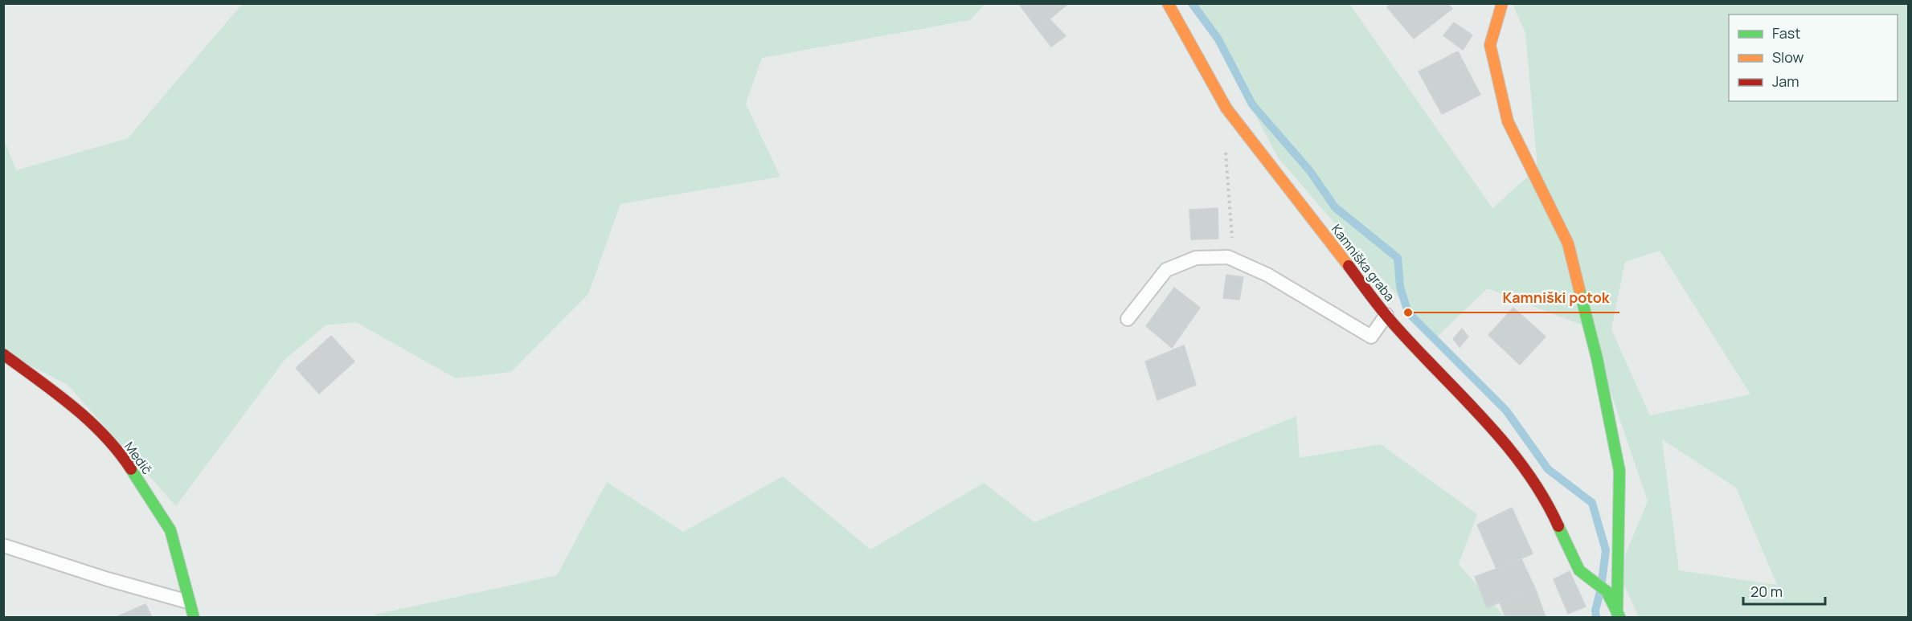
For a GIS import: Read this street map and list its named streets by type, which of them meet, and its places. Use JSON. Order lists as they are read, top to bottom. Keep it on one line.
{"streets":{"street":["Kamniška graba","Medič"]},"places":["Kamniški potok"],"legend":["Fast","Slow","Jam"],"scale_bar":"20 m"}
